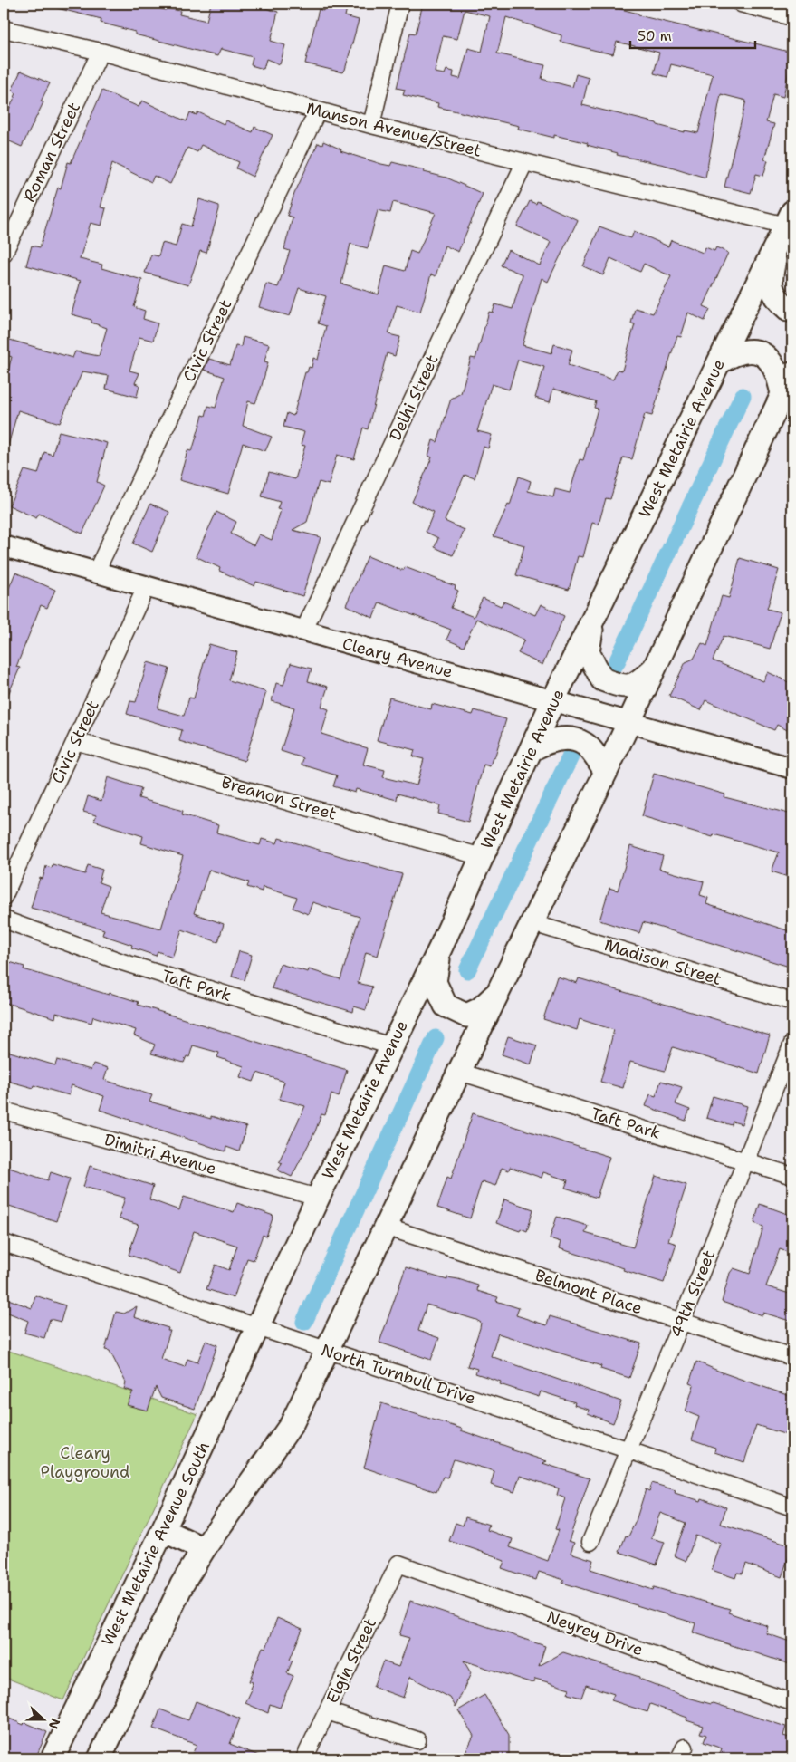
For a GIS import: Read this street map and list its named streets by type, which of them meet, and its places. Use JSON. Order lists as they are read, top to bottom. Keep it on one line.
{"streets":{"main road":["West Metairie Avenue","West Metairie Avenue South"],"street":["Manson Avenue/Street","Roman Street","Civic Street","Delhi Street","Cleary Avenue","Breanon Street","Madison Street","Taft Park","Dimitri Avenue","Belmont Place","49th Street","North Turnbull Drive","Neyrey Drive","Elgin Street"]},"crossings":[["Manson Avenue/Street","Roman Street"],["Manson Avenue/Street","Civic Street"],["Manson Avenue/Street","Delhi Street"],["Manson Avenue/Street","West Metairie Avenue"],["Civic Street","Cleary Avenue"],["Civic Street","Breanon Street"],["Delhi Street","Cleary Avenue"],["West Metairie Avenue","Cleary Avenue"],["West Metairie Avenue","Breanon Street"],["West Metairie Avenue","Taft Park"],["West Metairie Avenue","Dimitri Avenue"],["West Metairie Avenue","North Turnbull Drive"],["West Metairie Avenue","West Metairie Avenue South"],["Taft Park","49th Street"],["Belmont Place","49th Street"],["49th Street","North Turnbull Drive"],["North Turnbull Drive","West Metairie Avenue South"],["Neyrey Drive","Elgin Street"]],"parks":["Cleary Playground"],"scale_bar":"50 m","north":"right"}
